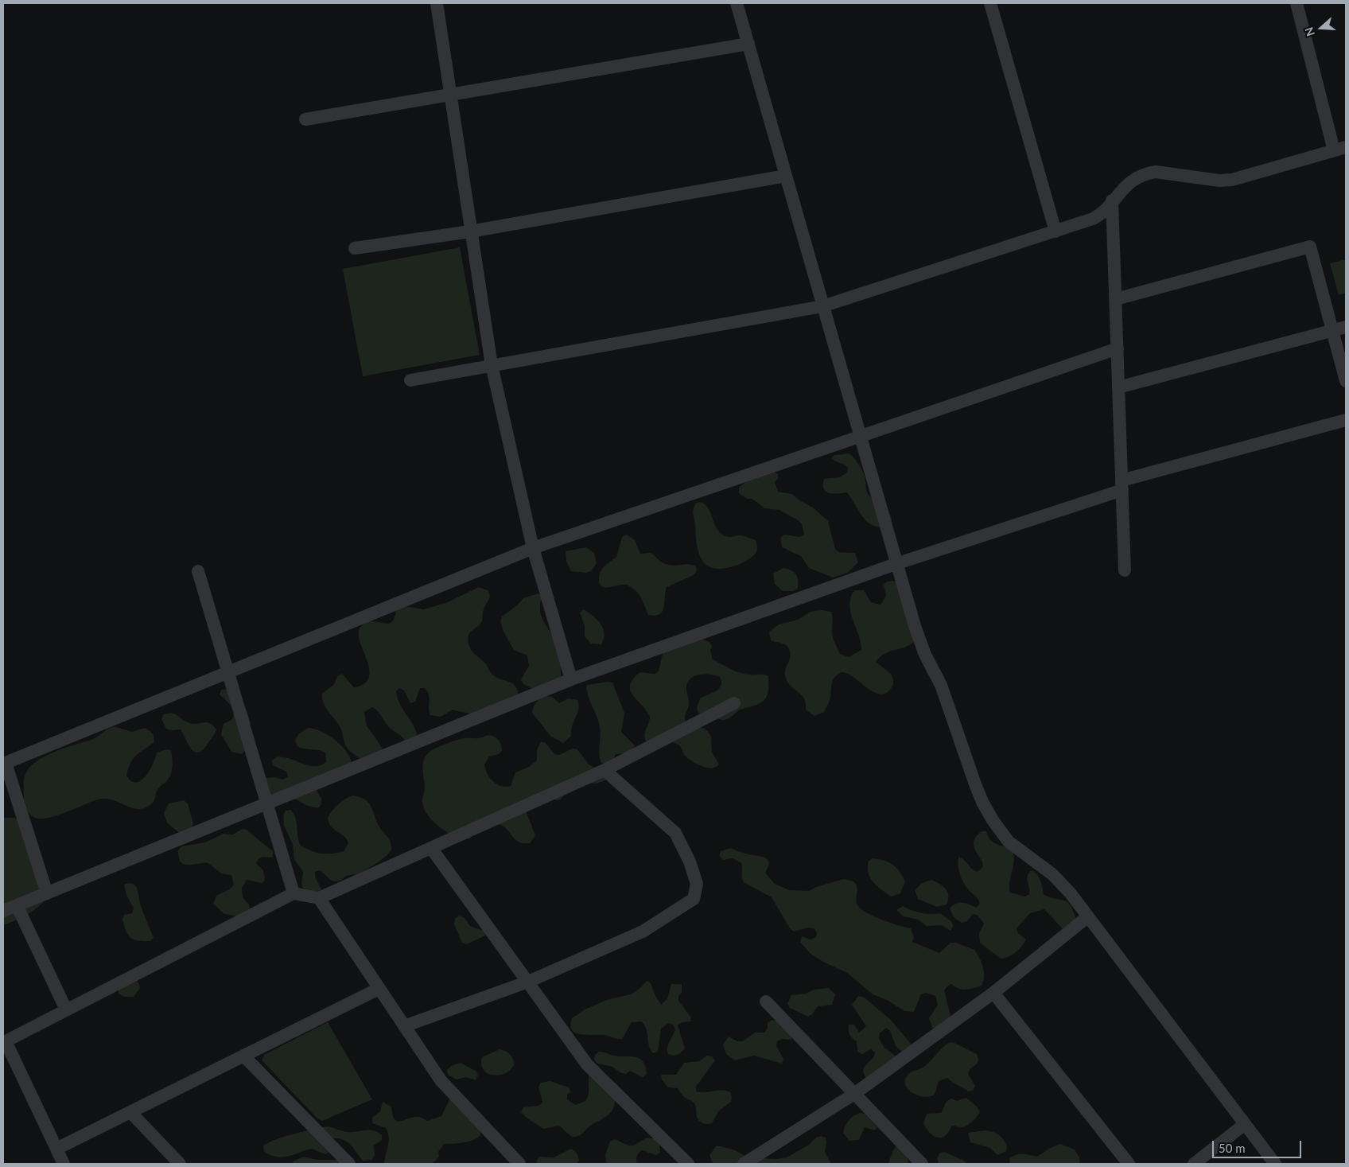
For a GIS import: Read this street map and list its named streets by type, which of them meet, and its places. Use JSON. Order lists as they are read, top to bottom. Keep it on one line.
{"scale_bar":"50 m","north":"left"}
